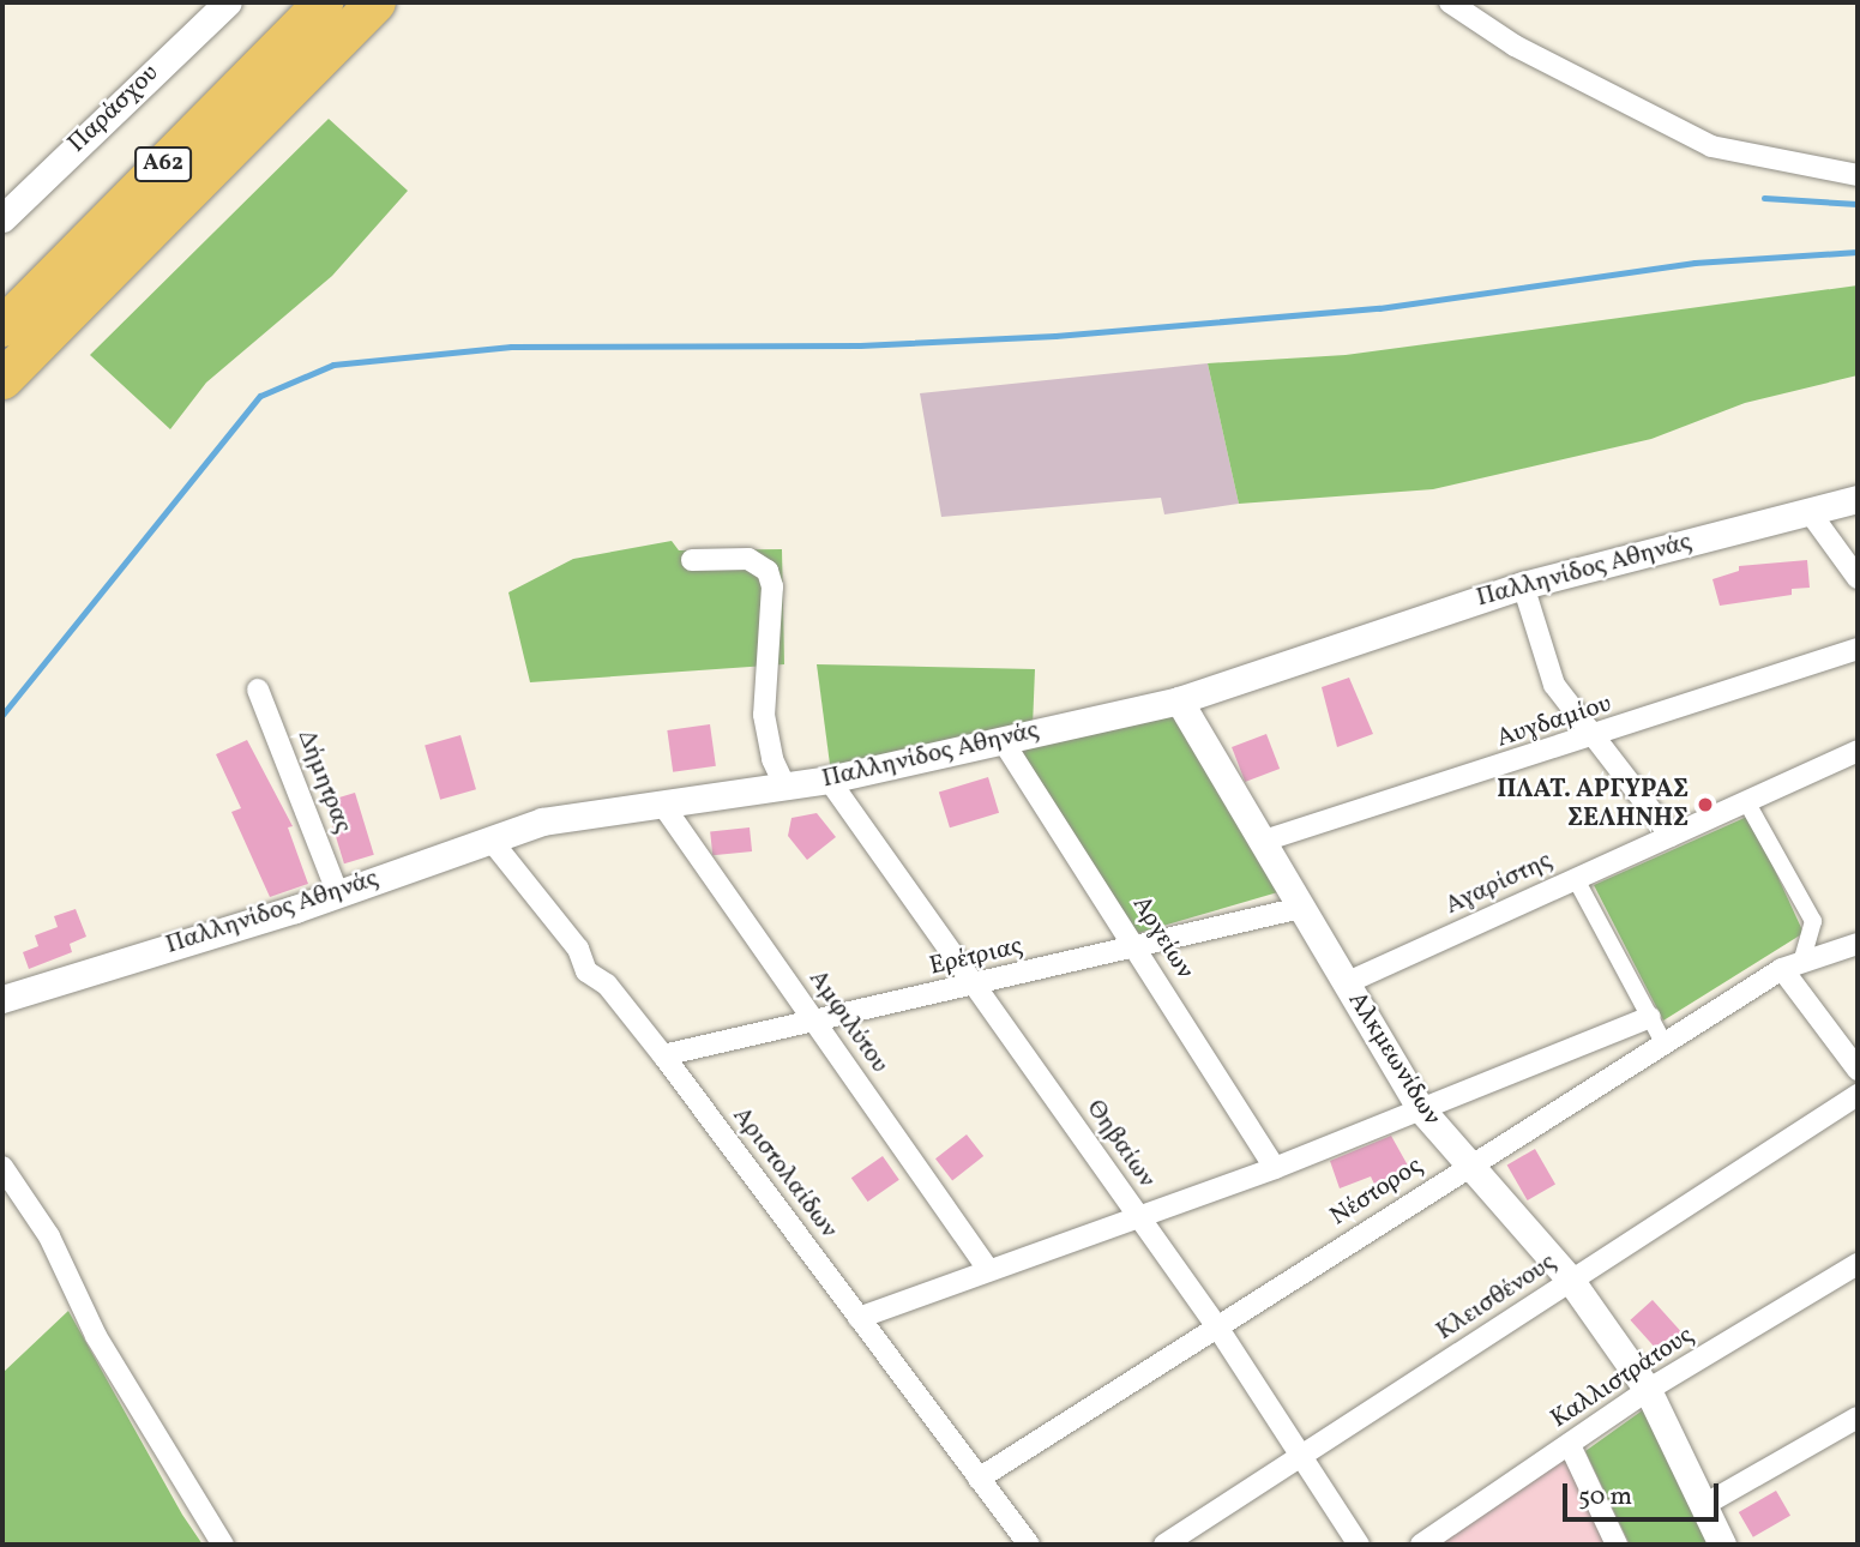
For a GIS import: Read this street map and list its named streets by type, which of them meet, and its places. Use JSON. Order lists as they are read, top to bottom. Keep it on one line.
{"streets":{"highway":["Α62"],"street":["Παράσχου","Παλληνίδος Αθηνάς","Αυγδαμίου","Δήμητρας","Αγαρίστης","Αργείων","Ερέτριας","Αμφιλύτου","Αλκμεωνίδων","Θηβαίων","Αριστολαίδων","Νέστορος","Κλεισθένους","Καλλιστράτους"]},"crossings":[["Παλληνίδος Αθηνάς","Δήμητρας"],["Παλληνίδος Αθηνάς","Αργείων"],["Παλληνίδος Αθηνάς","Αμφιλύτου"],["Παλληνίδος Αθηνάς","Αλκμεωνίδων"],["Παλληνίδος Αθηνάς","Θηβαίων"],["Παλληνίδος Αθηνάς","Αριστολαίδων"],["Αυγδαμίου","Αλκμεωνίδων"],["Αγαρίστης","Αλκμεωνίδων"],["Αργείων","Ερέτριας"],["Αργείων","Νέστορος"],["Ερέτριας","Αμφιλύτου"],["Ερέτριας","Αλκμεωνίδων"],["Ερέτριας","Θηβαίων"],["Ερέτριας","Αριστολαίδων"],["Αμφιλύτου","Νέστορος"],["Αλκμεωνίδων","Νέστορος"],["Αλκμεωνίδων","Κλεισθένους"],["Αλκμεωνίδων","Καλλιστράτους"],["Θηβαίων","Νέστορος"],["Θηβαίων","Κλεισθένους"],["Αριστολαίδων","Νέστορος"]],"places":["ΠΛΑΤ. ΑΡΓΥΡΑΣ ΣΕΛΗΝΗΣ"],"scale_bar":"50 m"}
